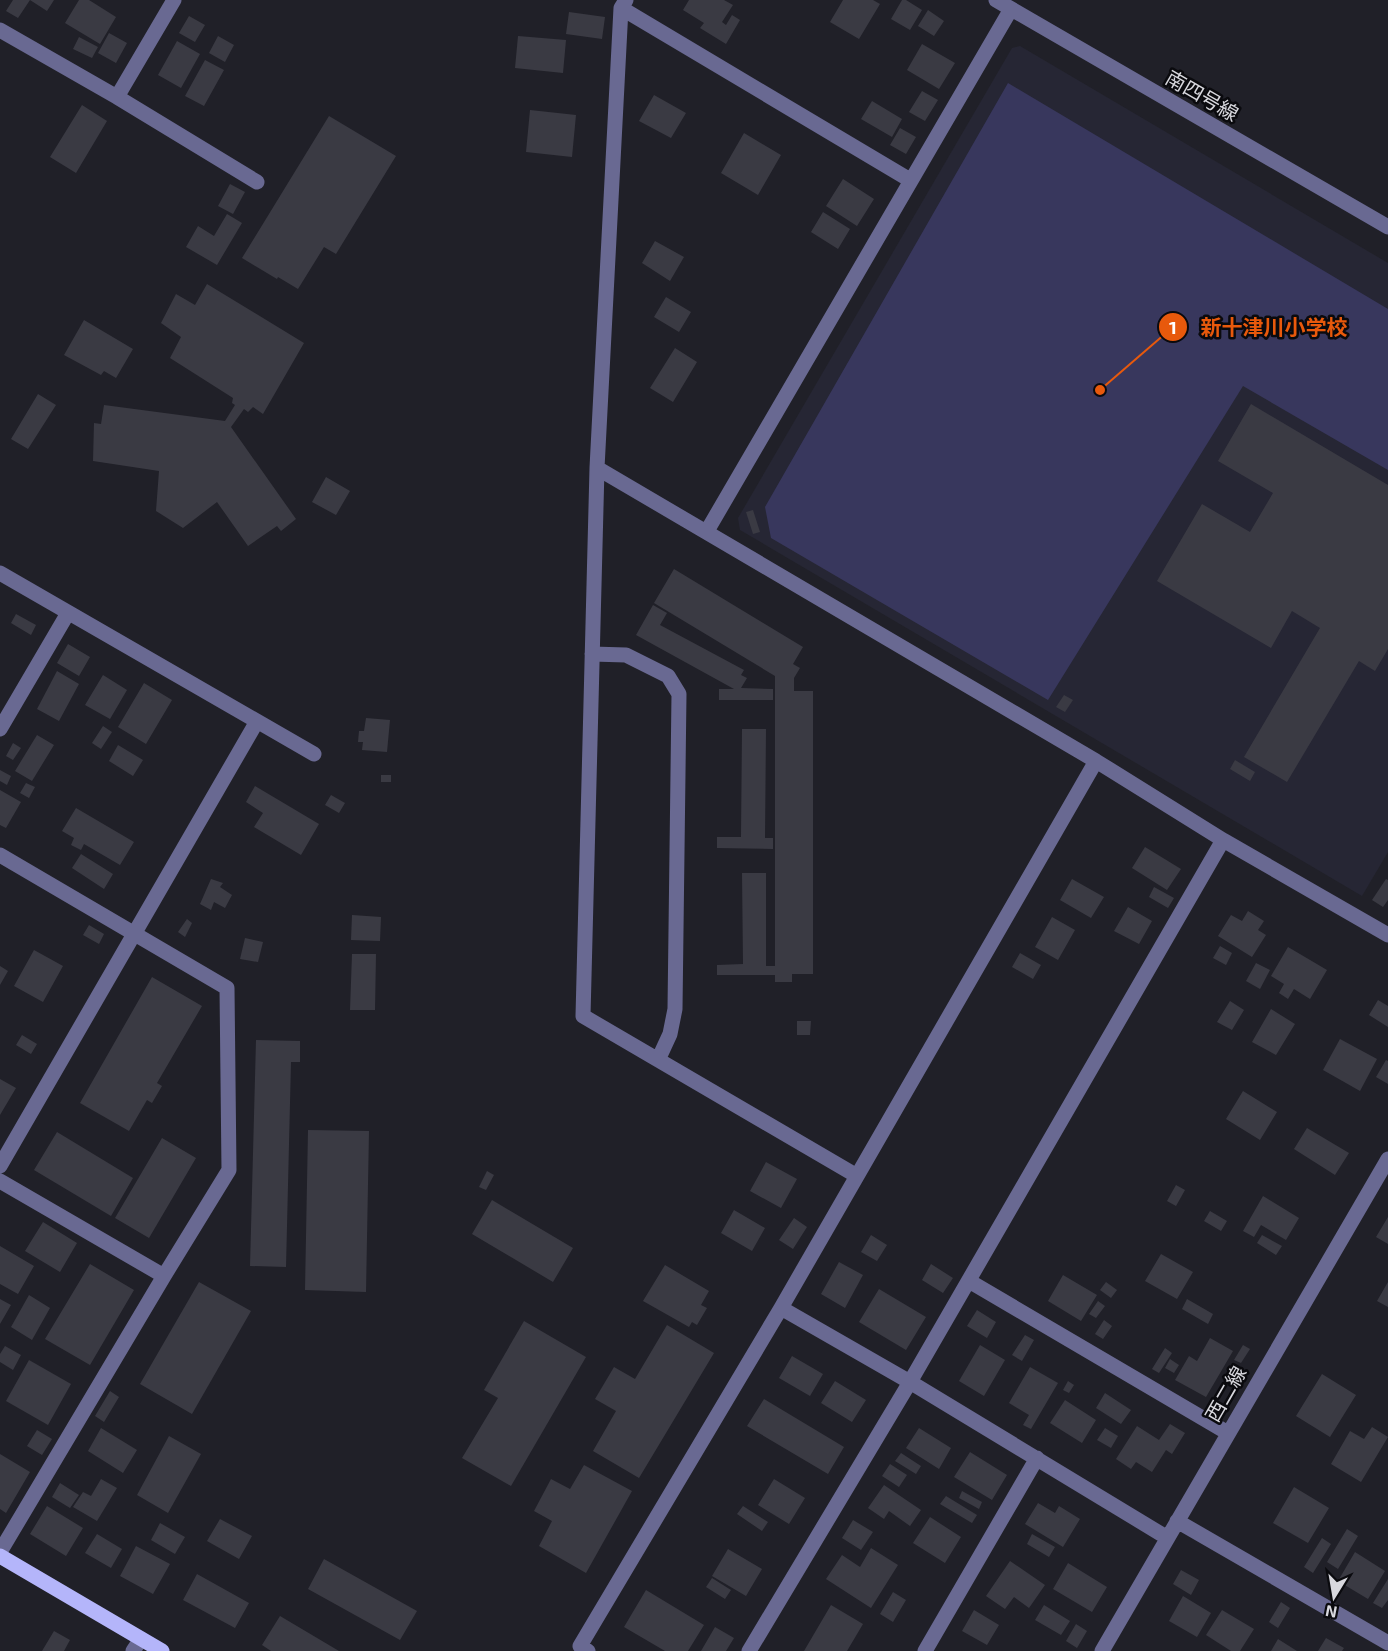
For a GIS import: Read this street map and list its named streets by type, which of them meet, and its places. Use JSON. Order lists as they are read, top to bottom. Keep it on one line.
{"streets":{"street":["南四号線","西二線"]},"places":["新十津川小学校"],"north":"bottom"}
